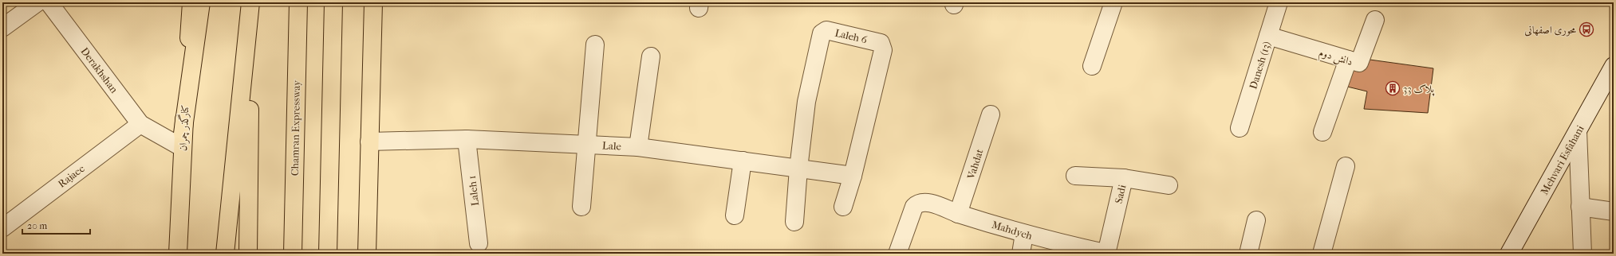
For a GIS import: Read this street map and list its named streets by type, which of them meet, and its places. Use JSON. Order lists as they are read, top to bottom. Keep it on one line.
{"streets":{"main road":["کنارگذر چمران","Chamran Expressway"],"street":["Laleh 6","دانش دوم","Danesh (13)","Derakhshan","Lale","Mehvari Esfahani","Vahdat","Rajaee","Laleh 1","Sadi","Mahdyeh"]},"crossings":[["Laleh 6","Lale"],["دانش دوم","Danesh (13)"],["Derakhshan","کنارگذر چمران"],["Derakhshan","Rajaee"],["Lale","Laleh 1"],["Vahdat","Mahdyeh"],["Sadi","Mahdyeh"]],"places":{"bus stop":["محوری اصفهانی"],"building":["پلاک 33"]},"scale_bar":"20 m"}
